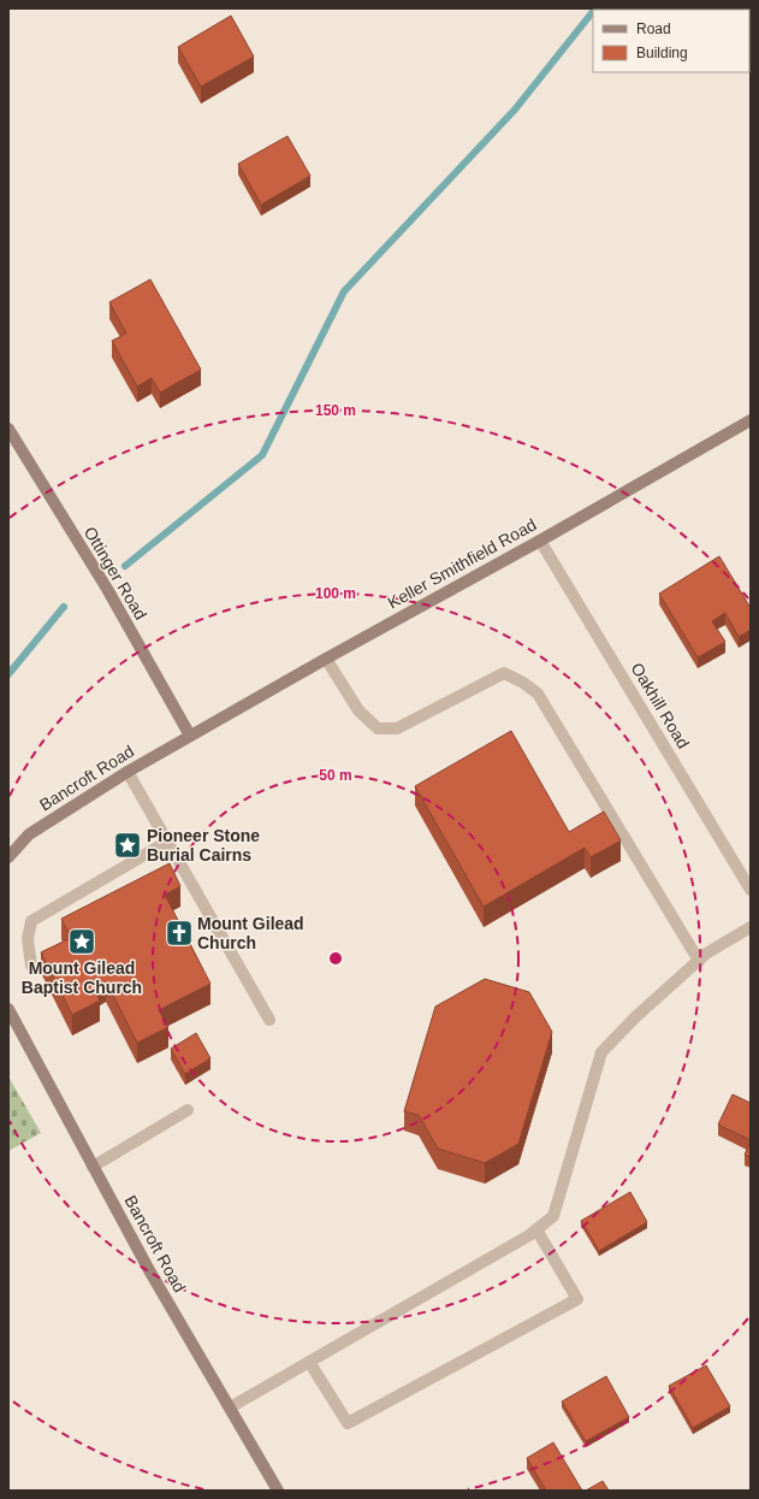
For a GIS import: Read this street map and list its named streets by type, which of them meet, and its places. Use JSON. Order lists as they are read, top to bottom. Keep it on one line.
{"streets":{"street":["Keller Smithfield Road","Ottinger Road","Oakhill Road","Bancroft Road"]},"crossings":[["Keller Smithfield Road","Ottinger Road"],["Keller Smithfield Road","Oakhill Road"],["Keller Smithfield Road","Bancroft Road"],["Ottinger Road","Bancroft Road"]],"places":{"place":["Pioneer Stone Burial Cairns","Mount Gilead Baptist Church"],"church":["Mount Gilead Church"]},"legend":["Road","Building"],"rings":["150 m","100 m","50 m"]}
